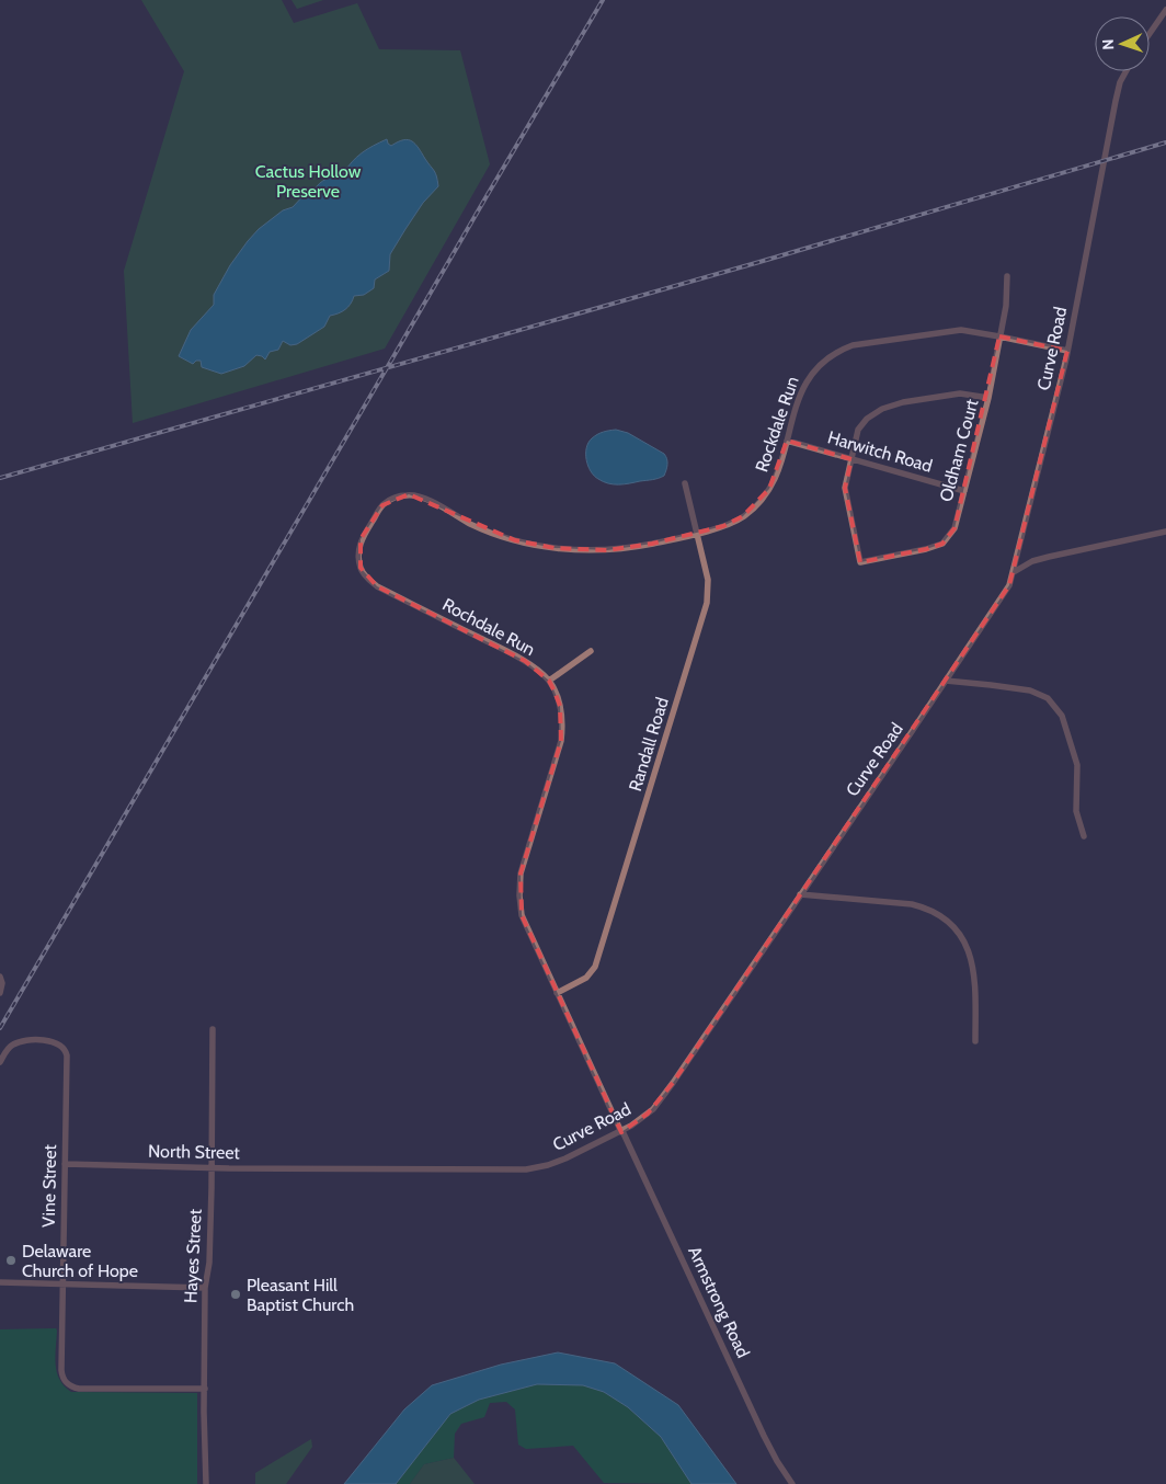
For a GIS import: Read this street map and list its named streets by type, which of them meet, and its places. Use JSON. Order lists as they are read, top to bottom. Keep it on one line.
{"streets":{"street":["Curve Road","Rockdale Run","Oldham Court","Harwitch Road","Rochdale Run","Randall Road","North Street","Vine Street","Hayes Street","Armstrong Road"]},"crossings":[["Curve Road","Rockdale Run"],["Curve Road","Rochdale Run"],["Curve Road","North Street"],["Curve Road","Armstrong Road"],["Rockdale Run","Oldham Court"],["Rockdale Run","Harwitch Road"],["Rockdale Run","Rochdale Run"],["Rockdale Run","Randall Road"],["Oldham Court","Harwitch Road"],["Rochdale Run","Randall Road"],["Rochdale Run","Armstrong Road"],["North Street","Vine Street"],["North Street","Hayes Street"],["Vine Street","Hayes Street"]],"parks":["Cactus Hollow Preserve"],"places":["Delaware Church of Hope","Pleasant Hill Baptist Church"],"north":"left"}
